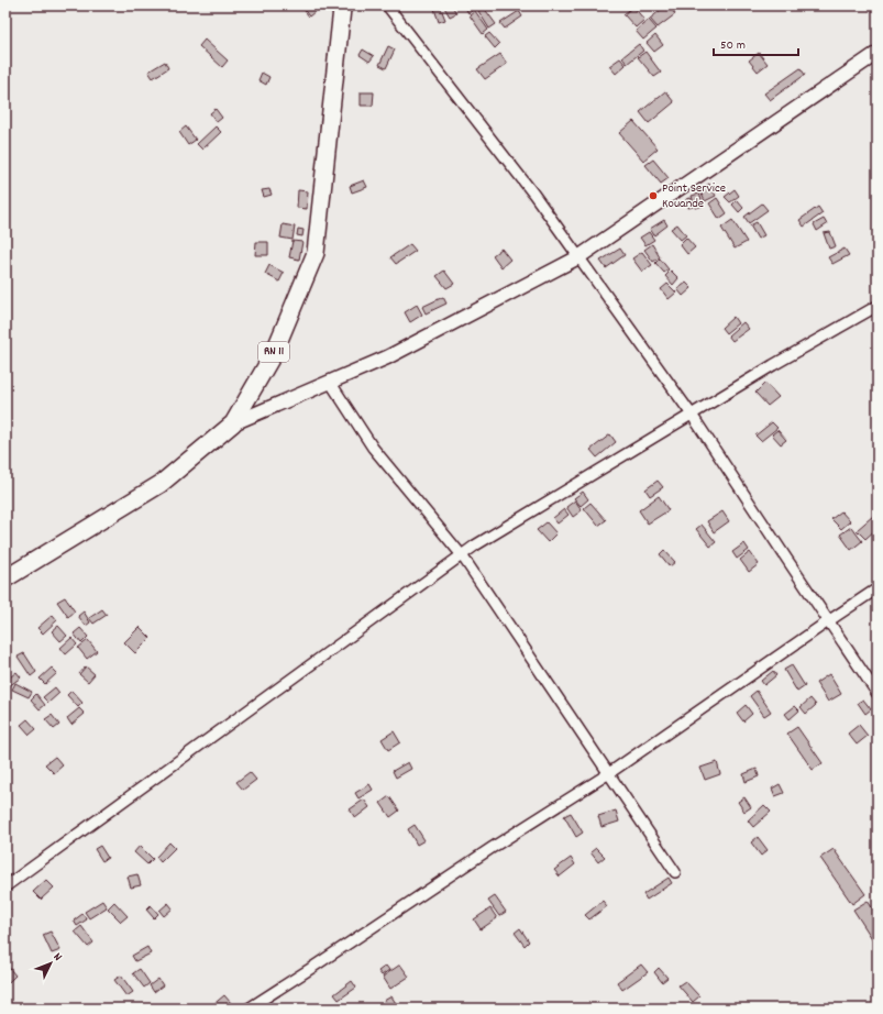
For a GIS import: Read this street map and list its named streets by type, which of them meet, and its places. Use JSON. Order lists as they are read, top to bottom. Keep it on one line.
{"streets":{"main road":["RN 11"]},"places":["Point Service Kouande"],"scale_bar":"50 m","north":"top right"}
